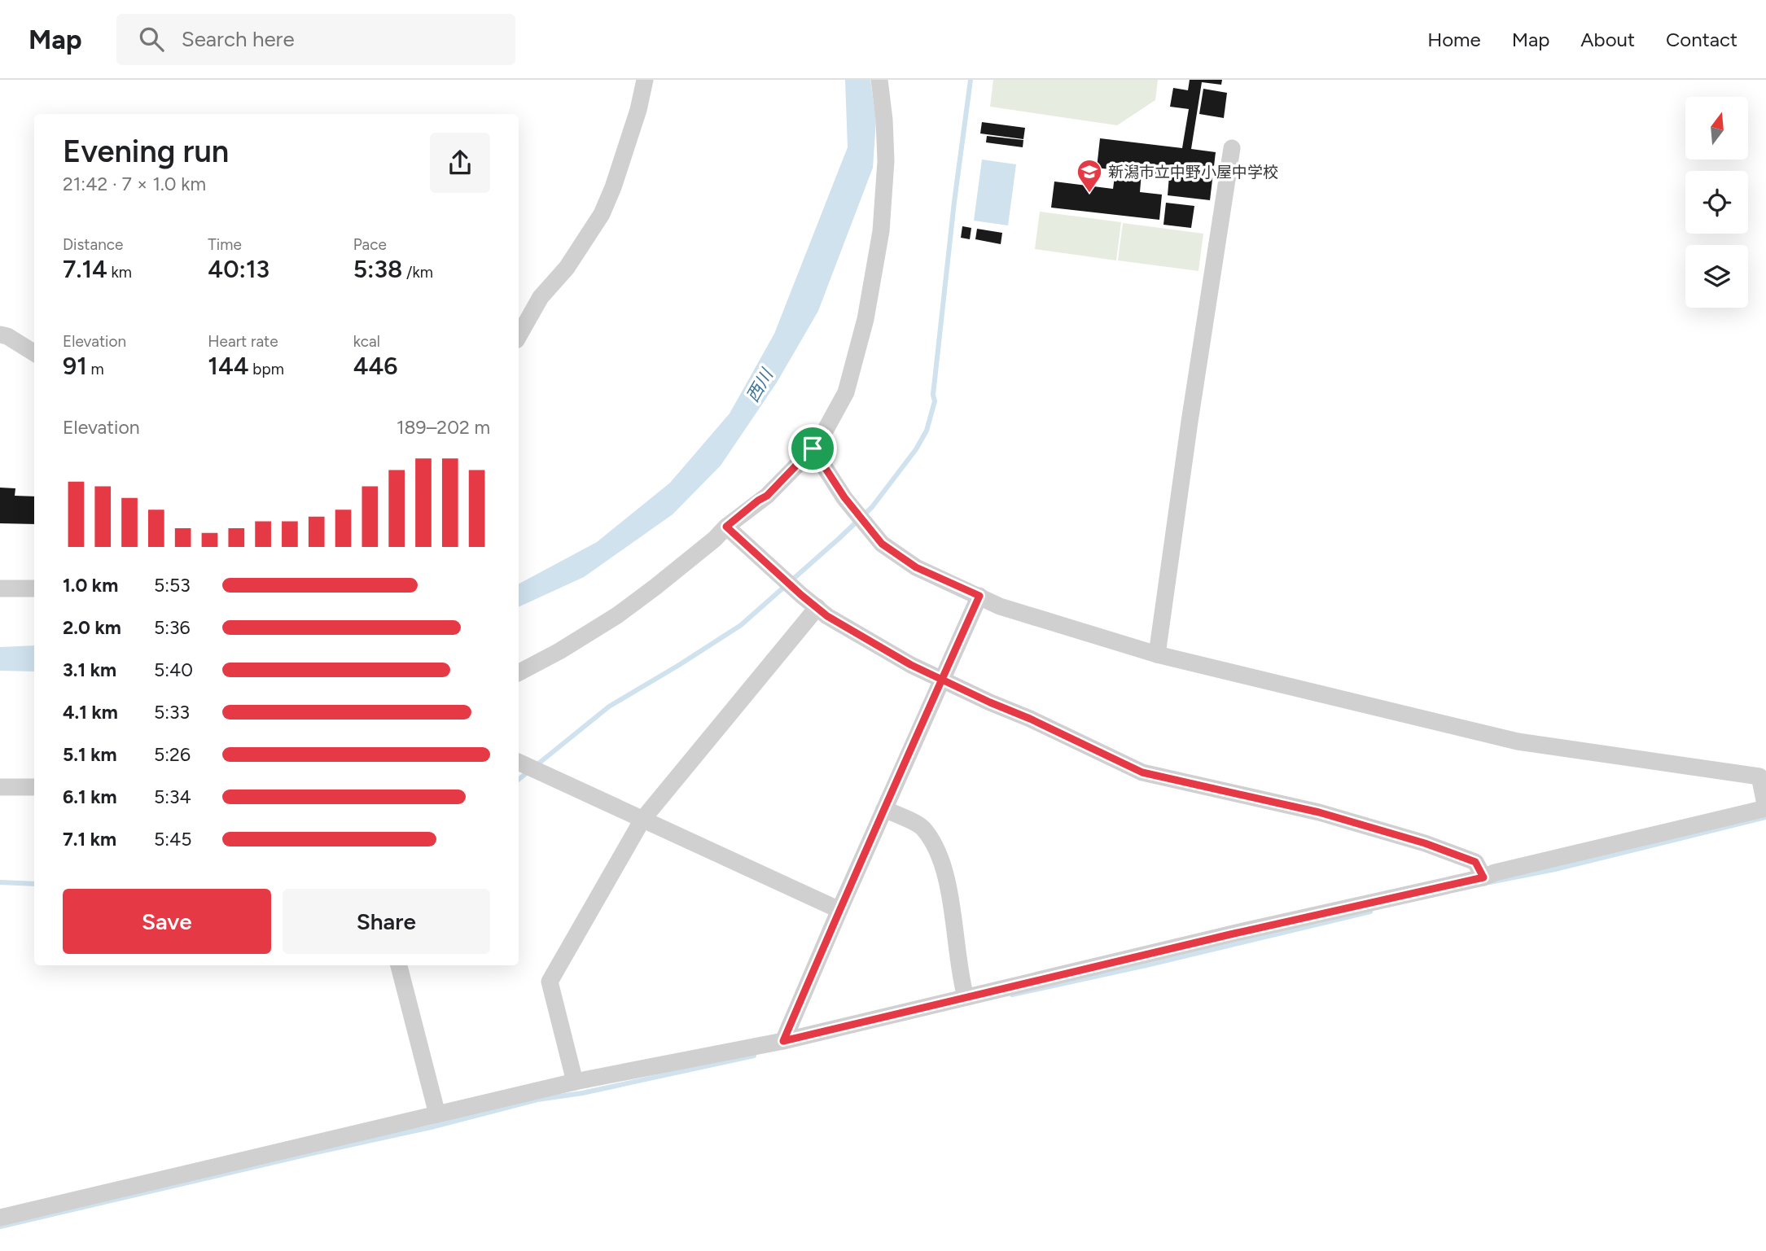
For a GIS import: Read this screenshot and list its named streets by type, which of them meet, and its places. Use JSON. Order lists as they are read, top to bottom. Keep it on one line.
{"water":["西川"],"places":{"school or university":["新潟市立中野小屋中学校"]},"north":"top","page":{"header":"Map","search":"Search here","nav":["Home","Map","About","Contact"],"heading":["Evening run","21:42 · 7 × 1.0 km"],"stats":[["Distance","7.14 km"],["Time","40:13"],["Pace","5:38 /km"],["Elevation","91 m"],["Heart rate","144 bpm"],["kcal","446"]],"chart":["Elevation","189–202 m"],"list":[{"name":"1.0 km","note":"5:53"},{"name":"2.0 km","note":"5:36"},{"name":"3.1 km","note":"5:40"},{"name":"4.1 km","note":"5:33"},{"name":"5.1 km","note":"5:26"},{"name":"6.1 km","note":"5:34"},{"name":"7.1 km","note":"5:45"}],"buttons":["Save","Share"]}}
